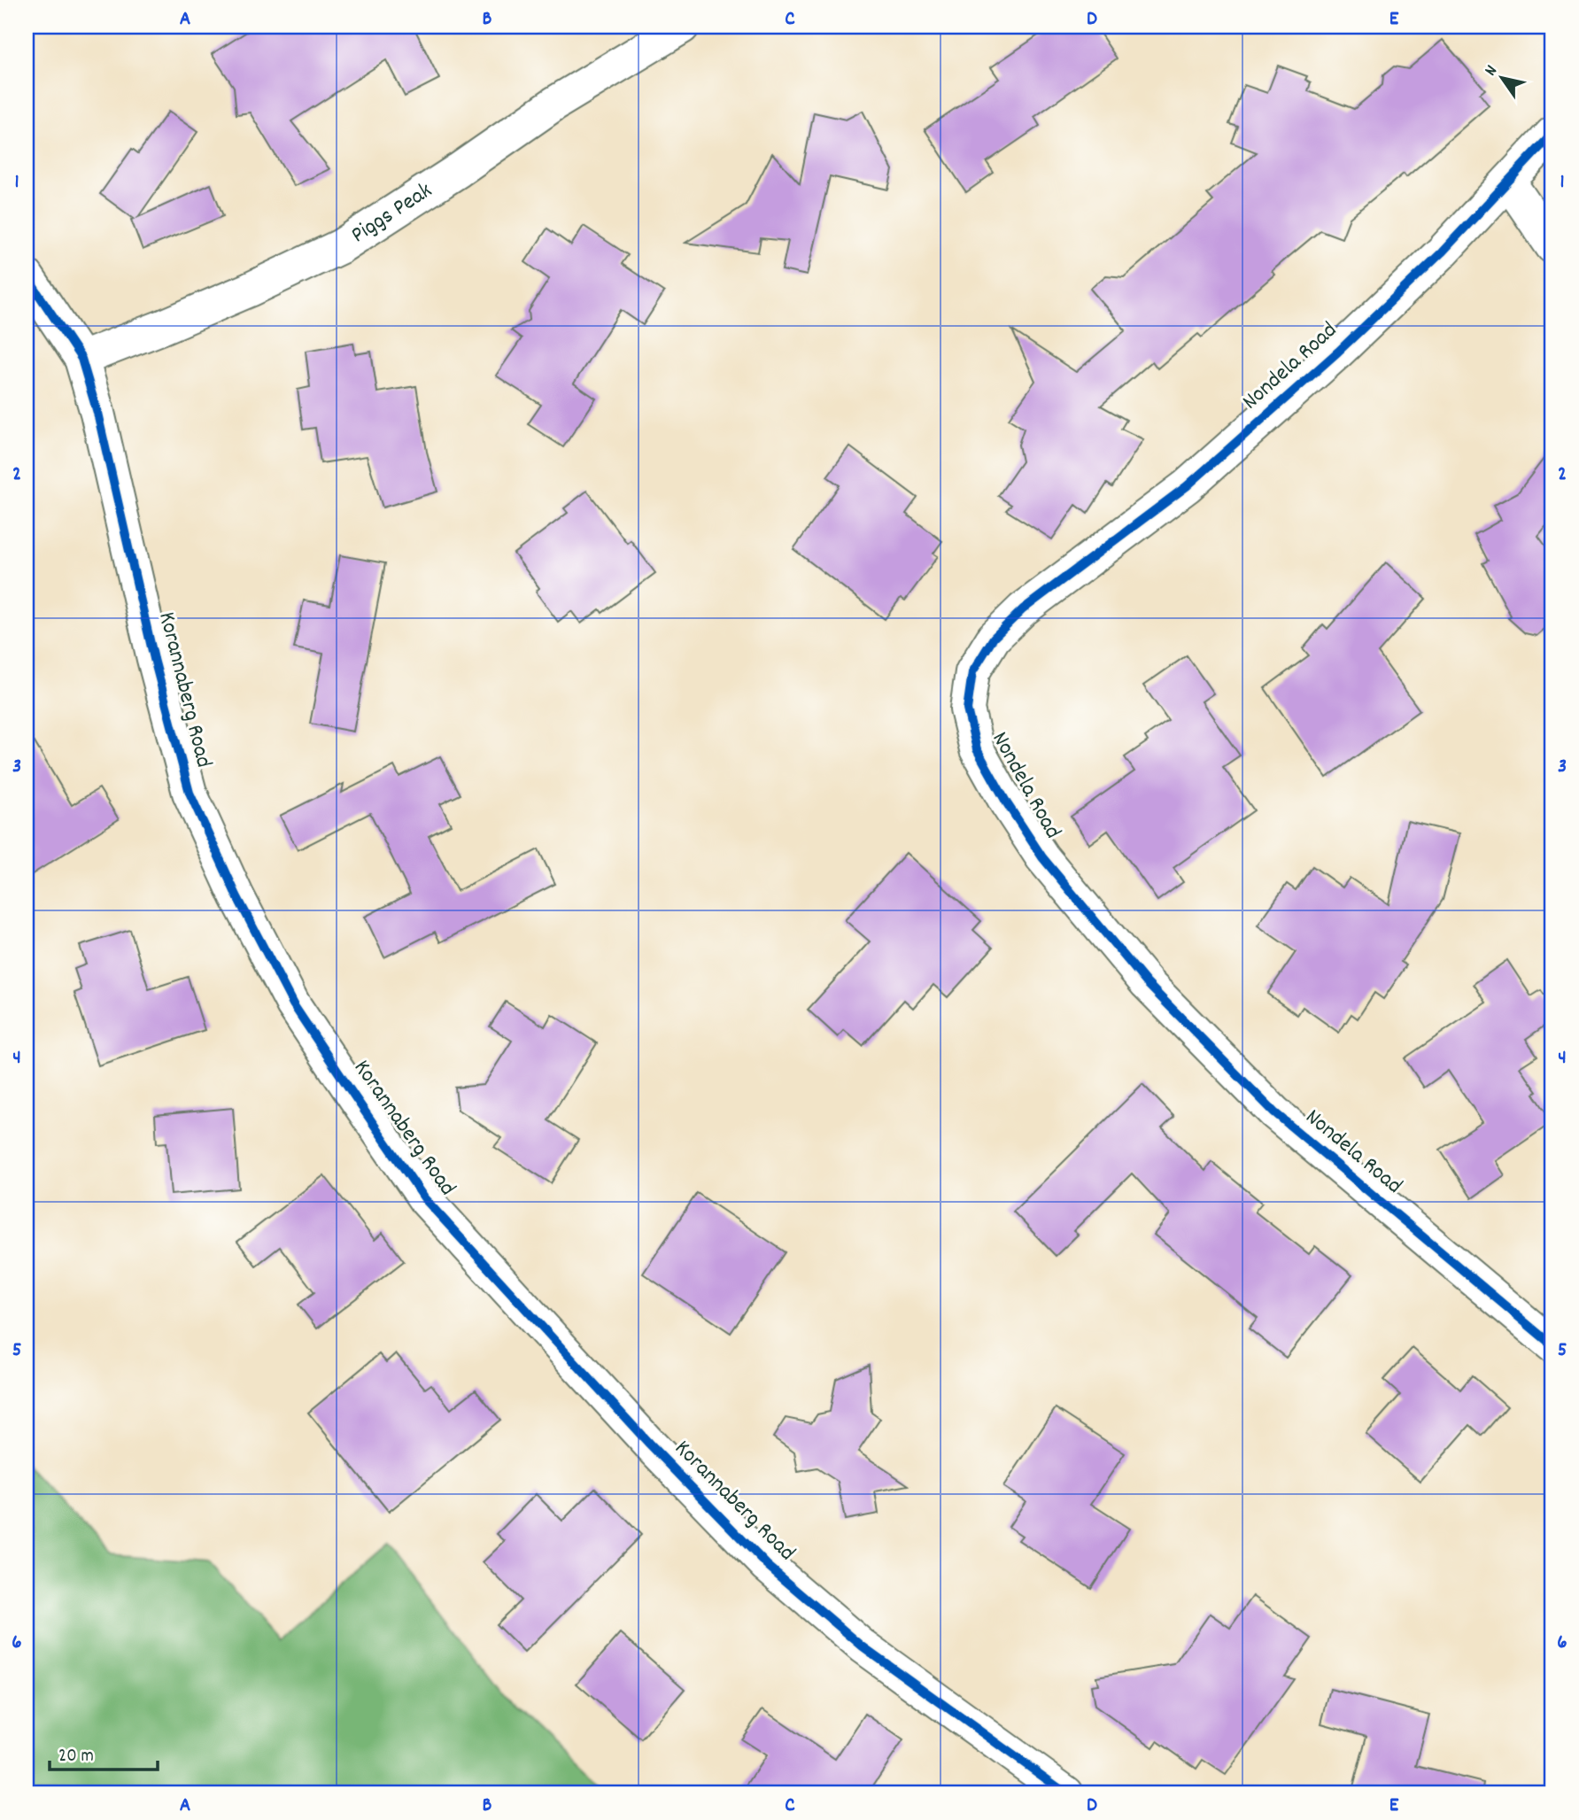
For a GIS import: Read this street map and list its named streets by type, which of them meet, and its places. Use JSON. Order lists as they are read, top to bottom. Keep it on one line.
{"streets":{"street":["Piggs Peak","Nondela Road","Korannaberg Road"]},"crossings":[["Piggs Peak","Korannaberg Road"]],"scale_bar":"20 m","north":"top left","grid":{"columns":["A","B","C","D","E"],"rows":["1","2","3","4","5","6"]}}
